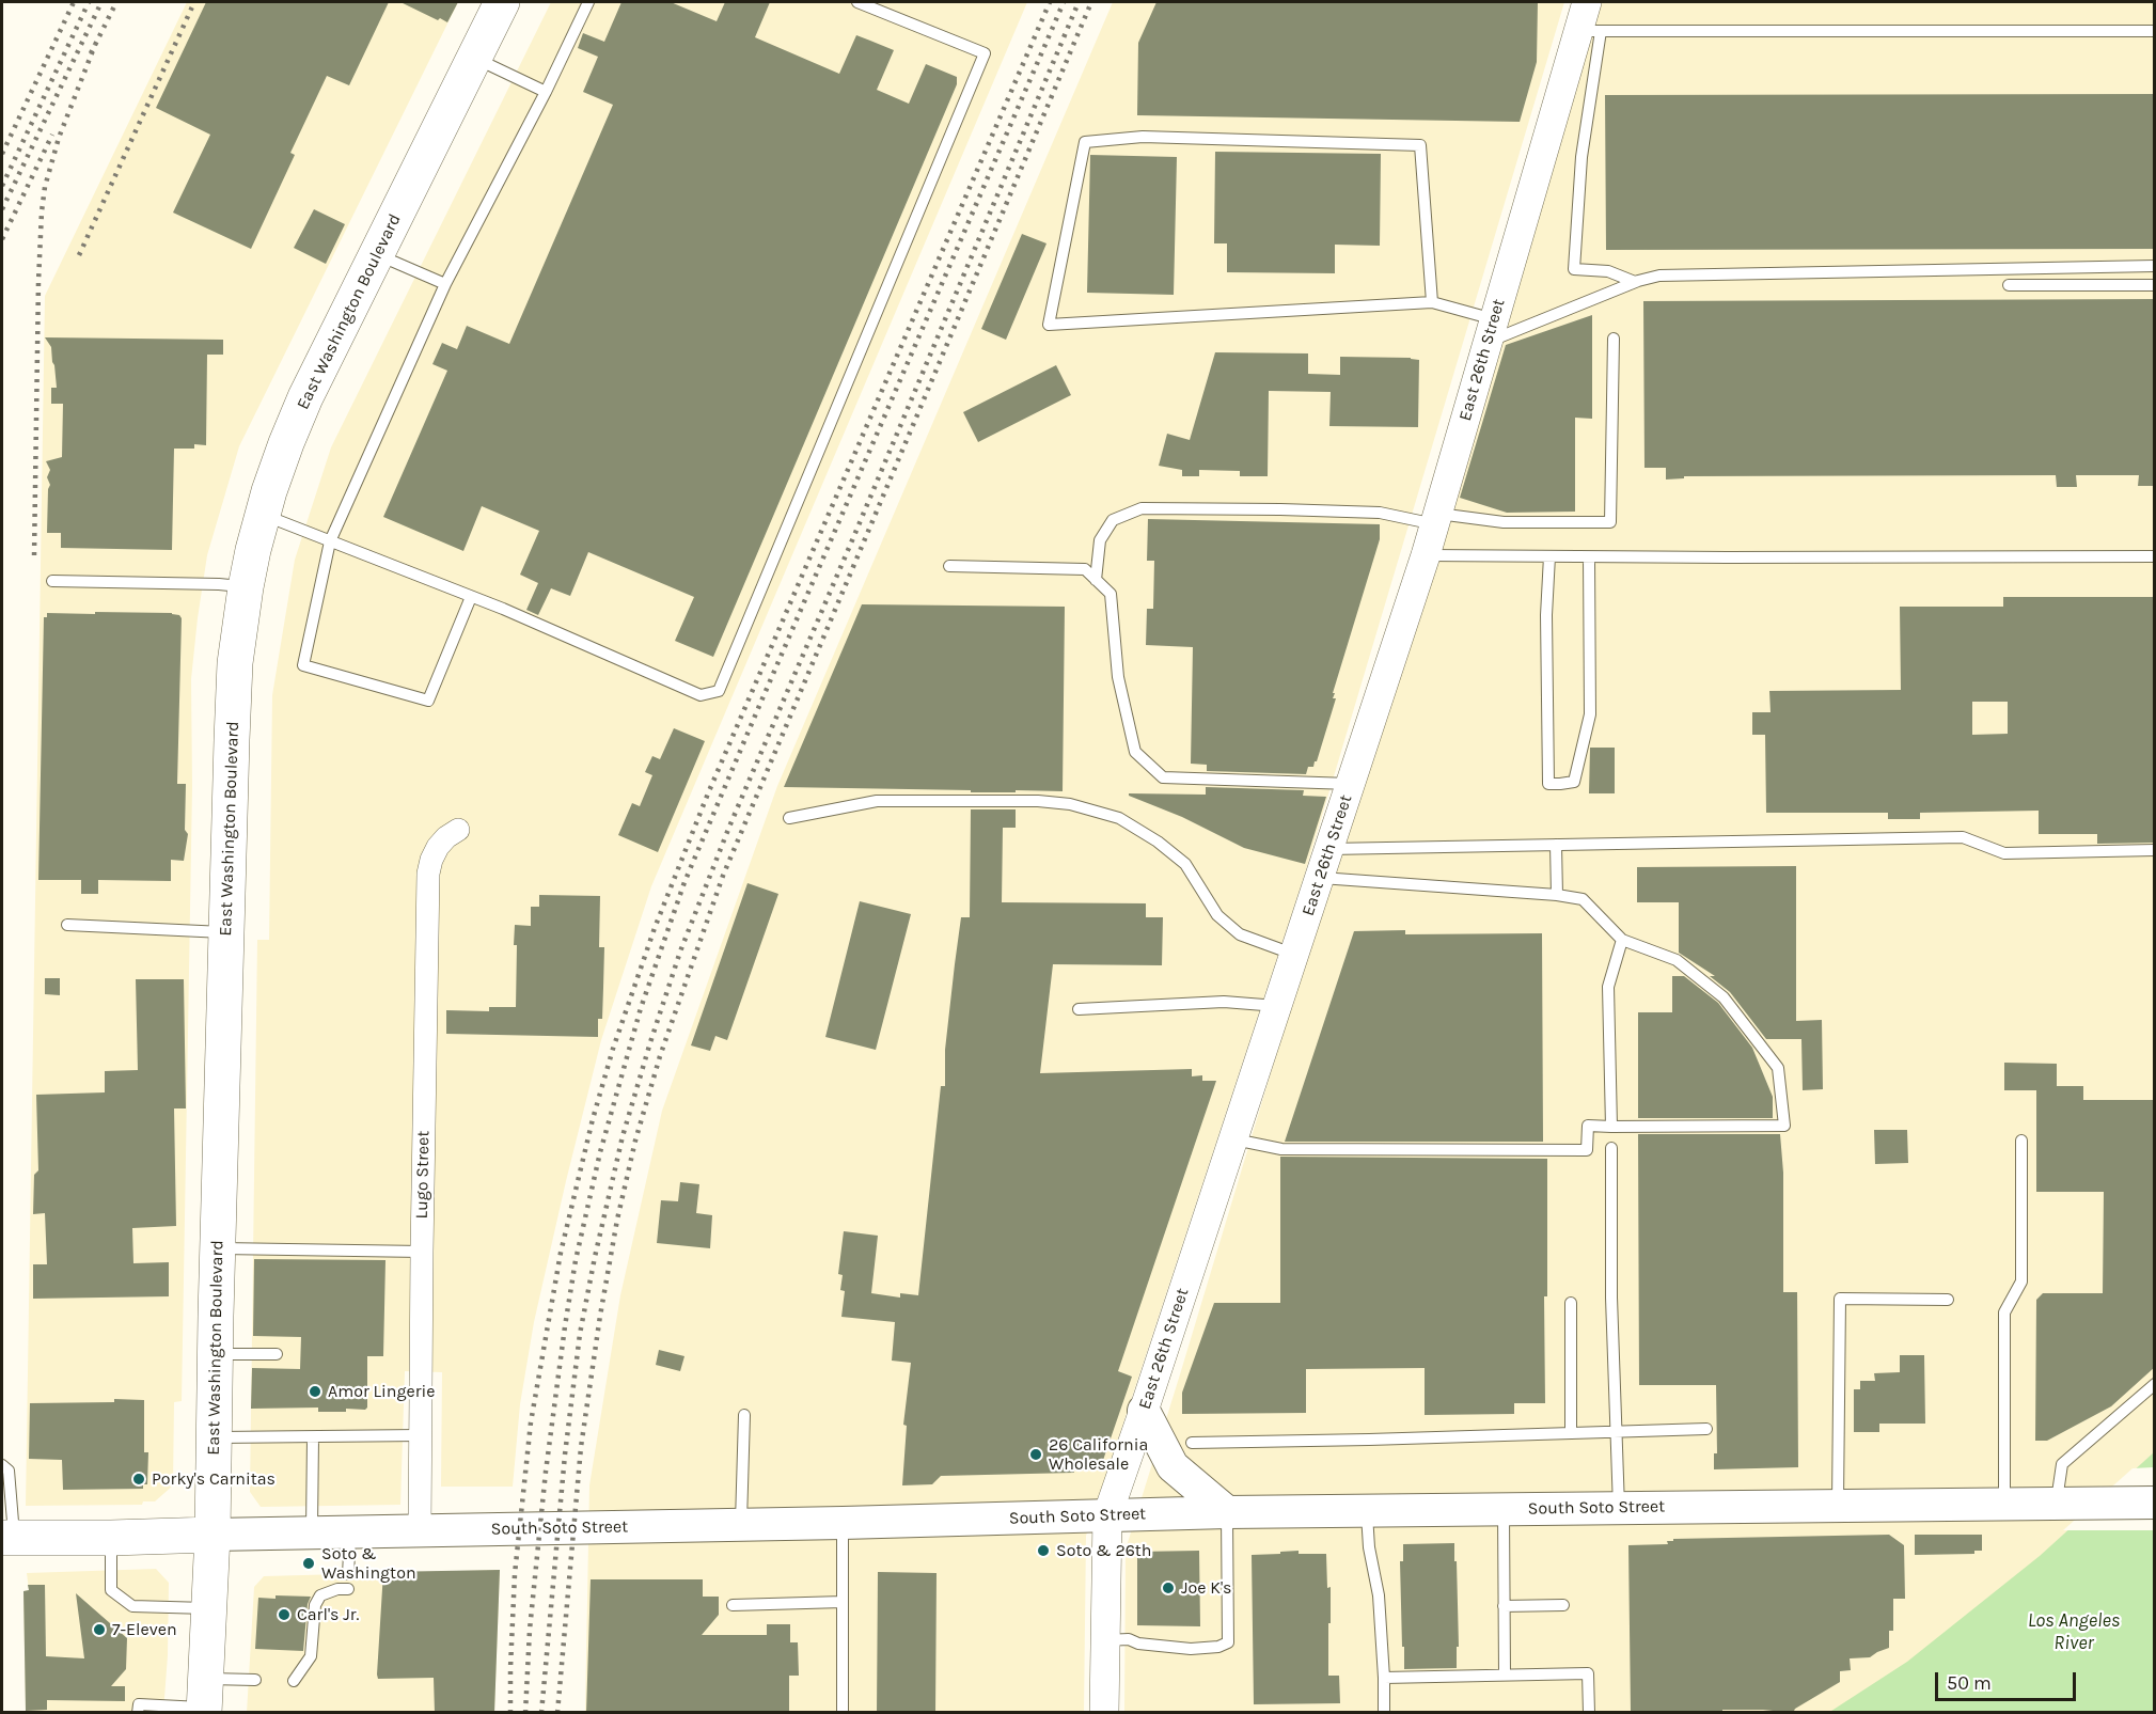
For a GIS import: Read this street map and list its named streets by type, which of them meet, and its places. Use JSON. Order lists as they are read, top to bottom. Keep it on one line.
{"streets":{"main road":["East Washington Boulevard","South Soto Street"],"street":["East 26th Street","Lugo Street"]},"crossings":[["East Washington Boulevard","South Soto Street"],["East 26th Street","South Soto Street"],["Lugo Street","South Soto Street"]],"water":["Los Angeles River"],"places":["Amor Lingerie","26 California Wholesale","Porky's Carnitas","Soto & 26th","Soto & Washington","Joe K's","Carl's Jr.","7-Eleven"],"scale_bar":"50 m"}
